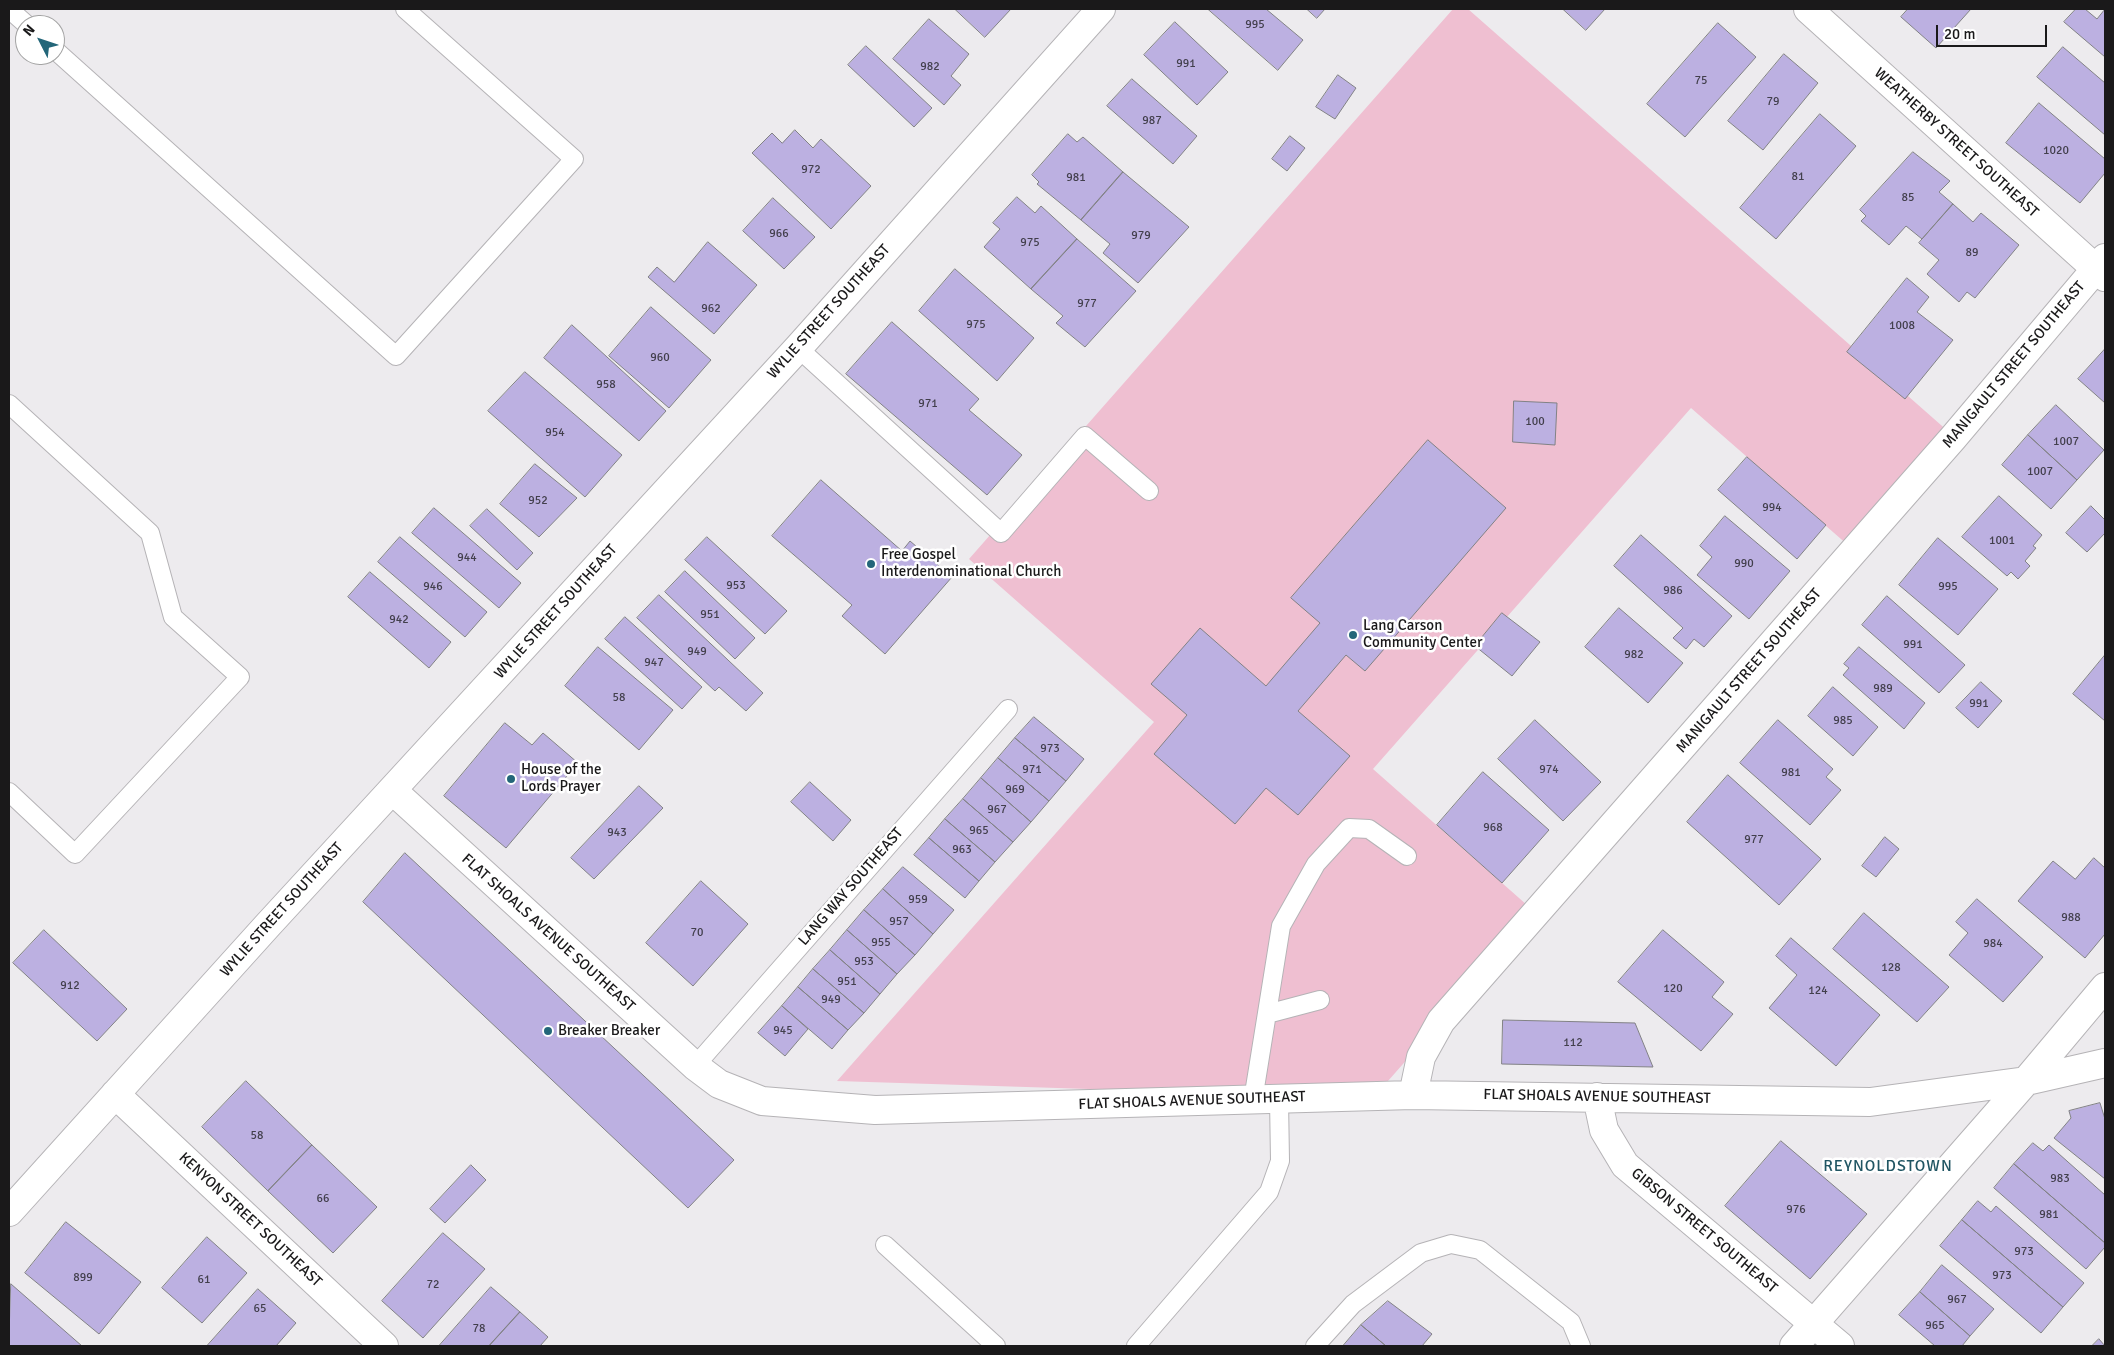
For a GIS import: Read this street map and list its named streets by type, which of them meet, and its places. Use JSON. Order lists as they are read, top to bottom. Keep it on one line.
{"streets":{"street":["WEATHERBY STREET SOUTHEAST","WYLIE STREET SOUTHEAST","MANIGAULT STREET SOUTHEAST","FLAT SHOALS AVENUE SOUTHEAST","KENYON STREET SOUTHEAST","GIBSON STREET SOUTHEAST"],"lane":["LANG WAY SOUTHEAST"]},"crossings":[["WEATHERBY STREET SOUTHEAST","MANIGAULT STREET SOUTHEAST"],["WYLIE STREET SOUTHEAST","FLAT SHOALS AVENUE SOUTHEAST"],["WYLIE STREET SOUTHEAST","KENYON STREET SOUTHEAST"],["MANIGAULT STREET SOUTHEAST","FLAT SHOALS AVENUE SOUTHEAST"],["LANG WAY SOUTHEAST","FLAT SHOALS AVENUE SOUTHEAST"],["FLAT SHOALS AVENUE SOUTHEAST","GIBSON STREET SOUTHEAST"]],"districts":["REYNOLDSTOWN"],"places":["Free Gospel Interdenominational Church","Lang Carson Community Center","House of the Lords Prayer","Breaker Breaker"],"house_numbers":["995","991","982","75","79","987","1020","972","81","981","85","966","979","975","89","977","962","975","1008","960","958","971","100","954","1007","1007","952","994","1001","944","990","953","946","995","986","951","942","991","949","982","947","989","58","991","985","973","971","974","981","969","967","968","965","943","977","963","959","988","957","70","955","984","953","128","951","912","120","124","949","945","112","58","983","66","976","981","973","973","899","61","72","967","65","965","78"],"scale_bar":"20 m","north":"top left"}
